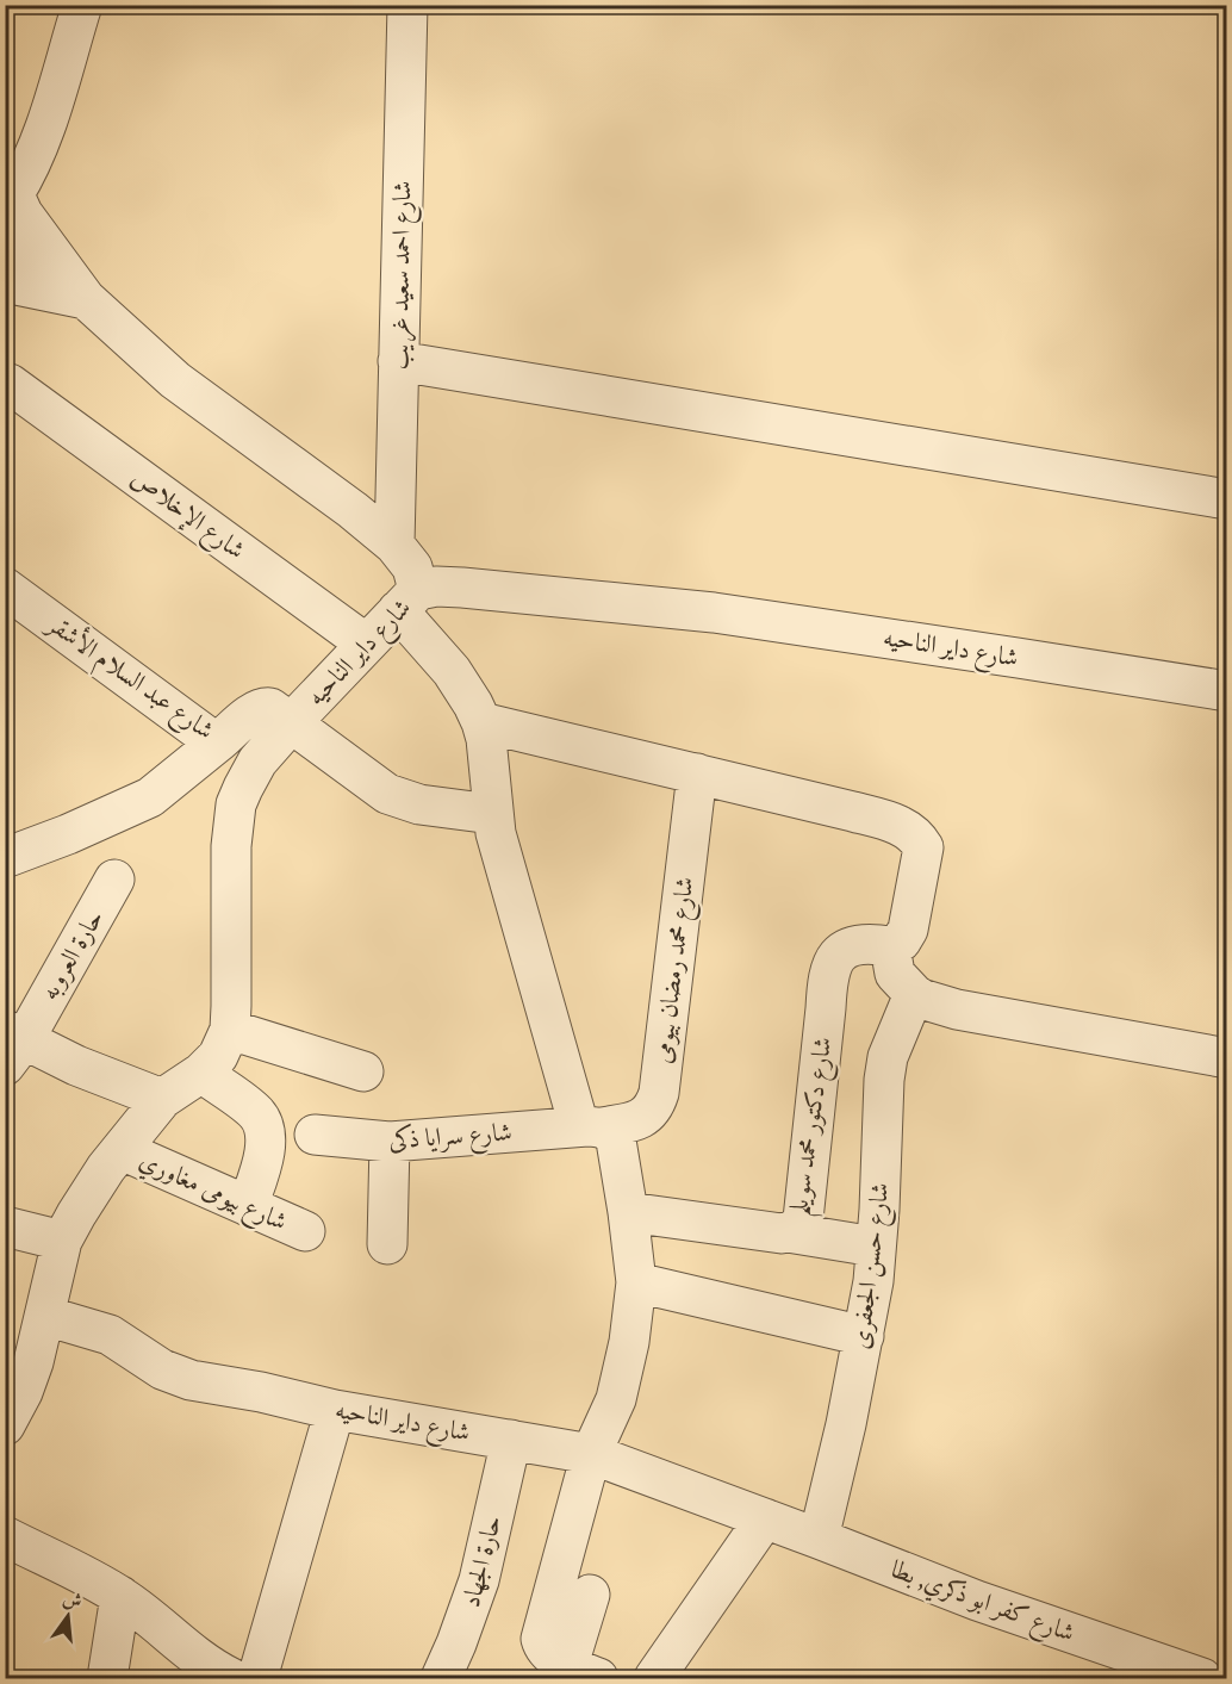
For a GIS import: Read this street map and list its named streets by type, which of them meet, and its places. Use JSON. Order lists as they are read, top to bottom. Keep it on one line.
{"streets":{"street":["شارع احمد سعيد غريب","شارع الإخلاص","شارع داير الناحيه","شارع عبد السلام الأشقر","حارة العروبه","شارع محمد رمضان بيومى","شارع دكتور محمد سويلم","شارع سرايا ذكى","شارع بيومى مغاوري","شارع حسن الجعفرى","حارة الجهاد","شارع كفر ابو ذكري, بطا"]},"crossings":[["شارع الإخلاص","شارع داير الناحيه"],["شارع داير الناحيه","شارع عبد السلام الأشقر"],["شارع داير الناحيه","شارع بيومى مغاوري"],["شارع داير الناحيه","حارة الجهاد"],["شارع داير الناحيه","شارع كفر ابو ذكري, بطا"],["شارع محمد رمضان بيومى","شارع سرايا ذكى"],["شارع حسن الجعفرى","شارع كفر ابو ذكري, بطا"]],"north":"top"}
